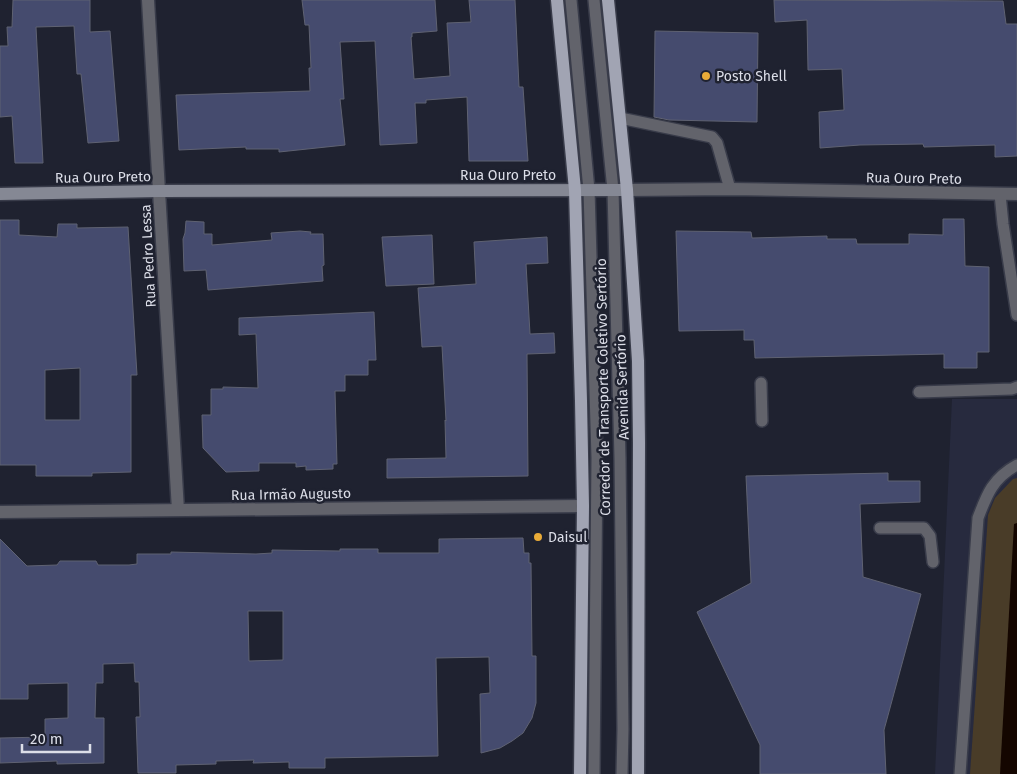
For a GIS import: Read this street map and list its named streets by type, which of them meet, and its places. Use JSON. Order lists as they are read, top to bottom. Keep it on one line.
{"streets":{"main road":["Rua Ouro Preto","Avenida Sertório"],"street":["Rua Pedro Lessa","Rua Irmão Augusto"],"lane":["Corredor de Transporte Coletivo Sertório"]},"crossings":[["Rua Ouro Preto","Rua Pedro Lessa"],["Rua Ouro Preto","Corredor de Transporte Coletivo Sertório"],["Rua Ouro Preto","Avenida Sertório"],["Rua Pedro Lessa","Rua Irmão Augusto"]],"places":["Posto Shell","Daisul"],"scale_bar":"20 m"}
